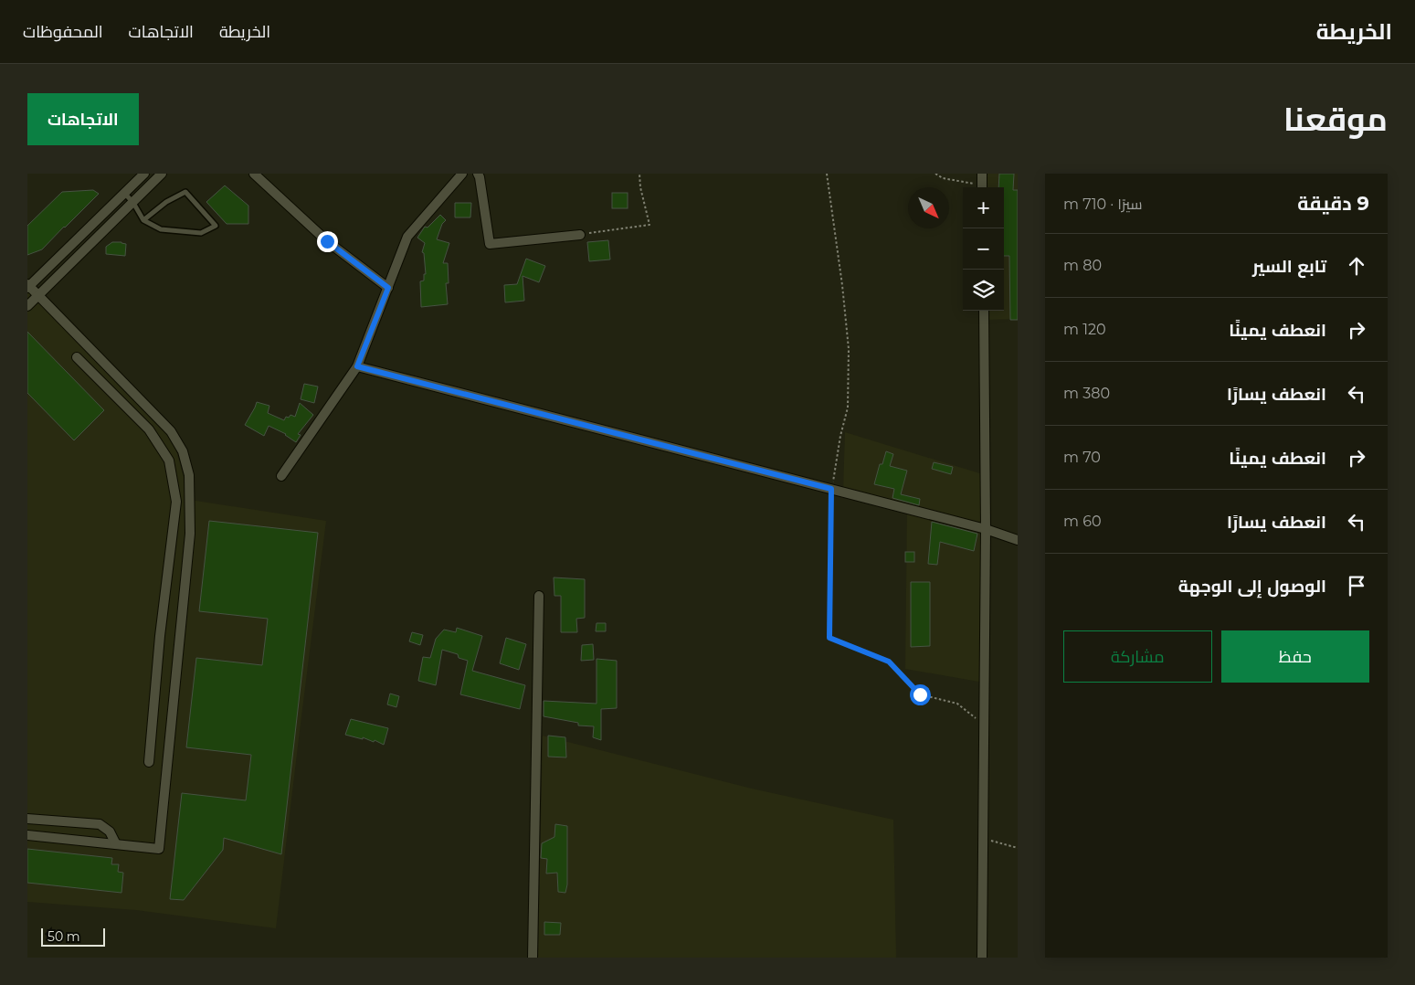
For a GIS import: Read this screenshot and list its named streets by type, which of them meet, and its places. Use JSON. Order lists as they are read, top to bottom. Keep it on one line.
{"scale_bar":"50 m","north":"bottom right","page":{"header":"الخريطة","nav":["الخريطة","الاتجاهات","المحفوظات"],"title":"موقعنا","buttons":["الاتجاهات",["حفظ","مشاركة"]],"heading":["9 دقيقة","سيرًا · 710 m"],"map_buttons":["+","−"],"list":[["تابع السير","80 m"],["انعطف يمينًا","120 m"],["انعطف يسارًا","380 m"],["انعطف يمينًا","70 m"],["انعطف يسارًا","60 m"],"الوصول إلى الوجهة"],"scale":"50 m"}}
